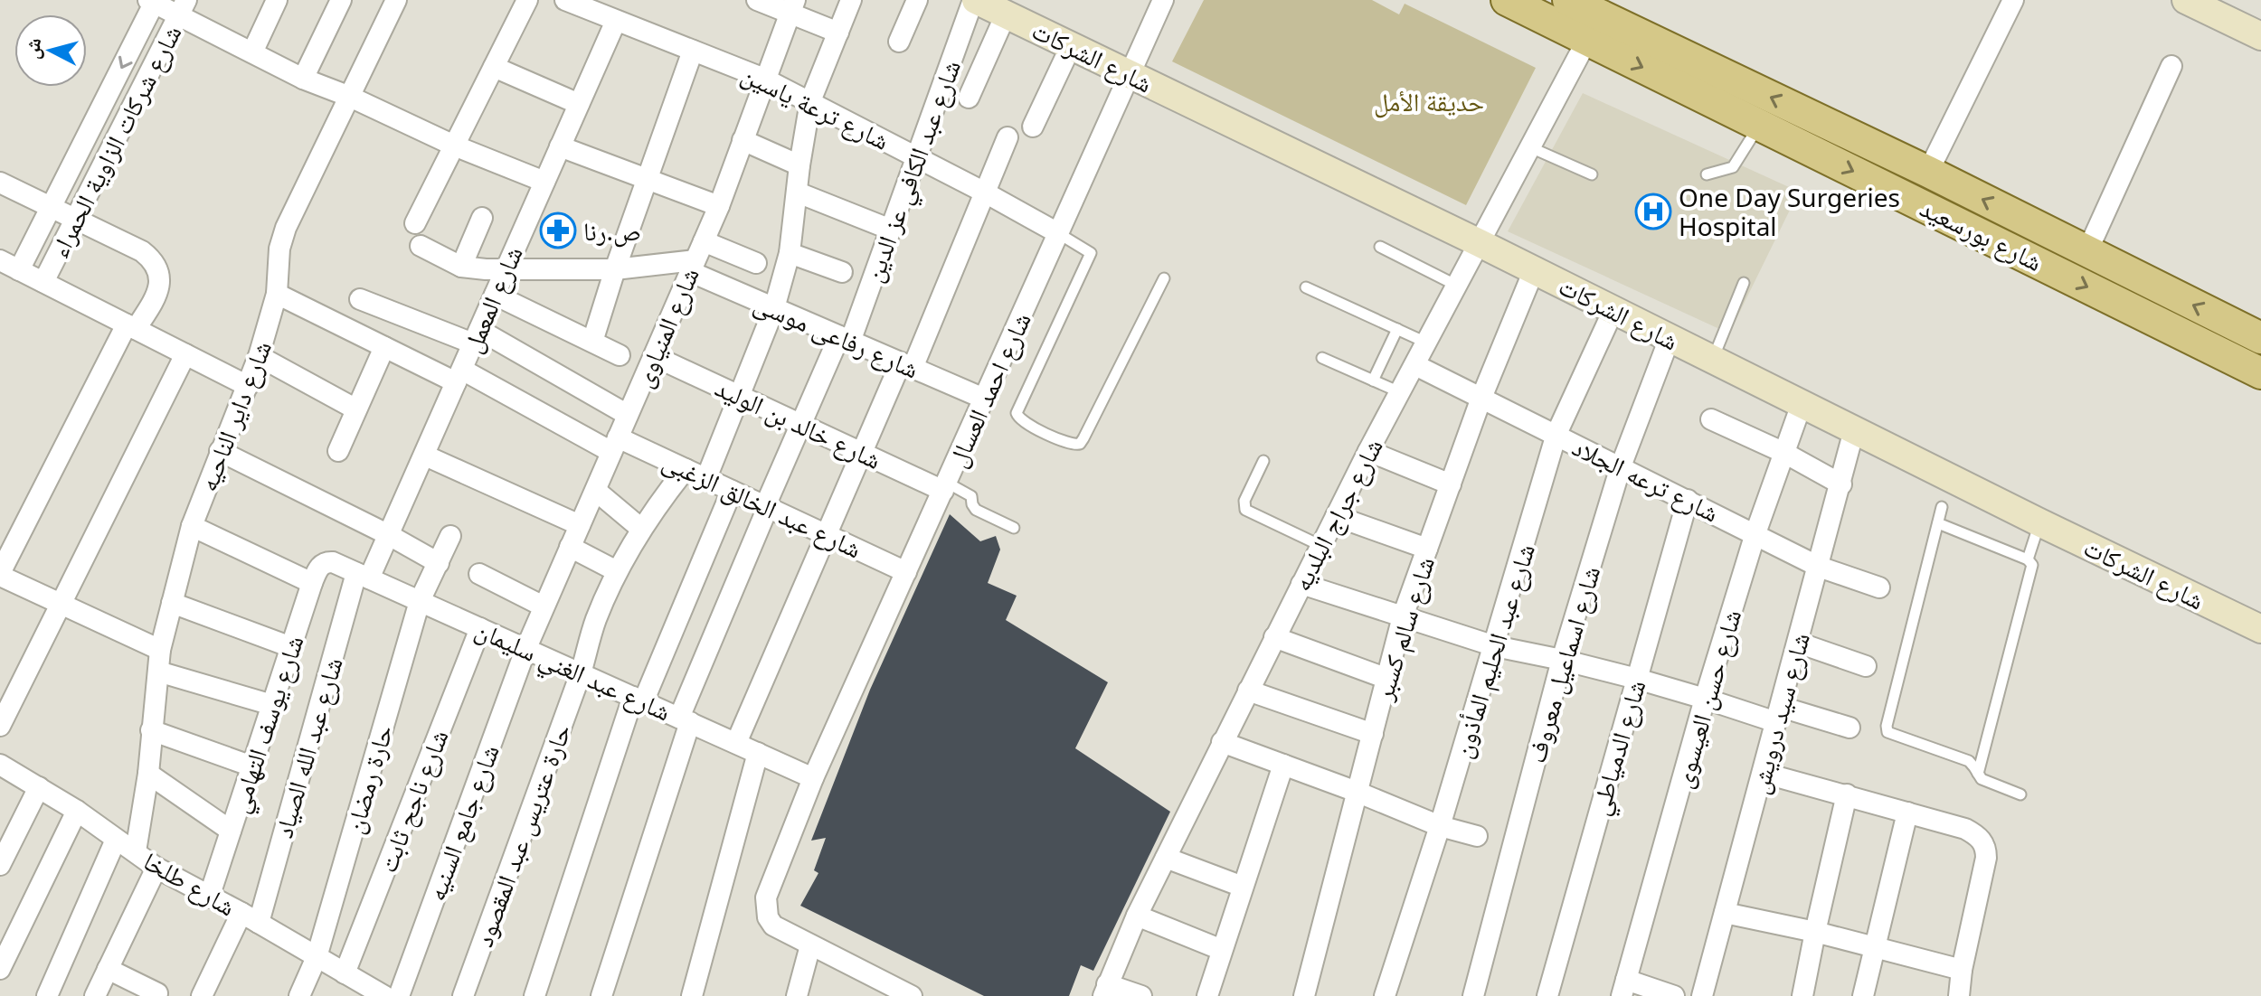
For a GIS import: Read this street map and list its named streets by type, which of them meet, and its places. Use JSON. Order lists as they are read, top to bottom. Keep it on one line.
{"streets":{"main road":["شارع الشركات","شارع بورسعيد"],"street":["شارع ترعة ياسين","شارع شركات الزاوية الحمراء","شارع عبد الكافي عز الدين","شارع المعمل","شارع المنياوى","شارع رفاعى موسى","شارع احمد العسال","شارع داير الناحيه","شارع خالد بن الوليد","شارع ترعه الجلاد","شارع عبد الخالق الزغبى","شارع جراج البلديه","شارع سالم كسبر","شارع عبد الحليم المأذون","شارع اسماعيل معروف","شارع عبد الغني سليمان","شارع حسن العيسوى","شارع سيد درويش","شارع يوسف التهامي","شارع عبد الله الصياد","شارع الدمياطي","حارة رمضان","شارع ناجح ثابت","شارع جامع السنيه","حارة عتريس عبد المقصود","شارع طلخا"]},"crossings":[["شارع الشركات","شارع عبد الكافي عز الدين"],["شارع الشركات","شارع احمد العسال"],["شارع الشركات","شارع جراج البلديه"],["شارع الشركات","شارع سالم كسبر"],["شارع الشركات","شارع عبد الحليم المأذون"],["شارع الشركات","شارع اسماعيل معروف"],["شارع الشركات","شارع حسن العيسوى"],["شارع الشركات","شارع سيد درويش"],["شارع ترعة ياسين","شارع عبد الكافي عز الدين"],["شارع ترعة ياسين","شارع المعمل"],["شارع ترعة ياسين","شارع المنياوى"],["شارع ترعة ياسين","شارع احمد العسال"],["شارع عبد الكافي عز الدين","شارع رفاعى موسى"],["شارع عبد الكافي عز الدين","شارع خالد بن الوليد"],["شارع عبد الكافي عز الدين","شارع عبد الخالق الزغبى"],["شارع عبد الكافي عز الدين","شارع عبد الغني سليمان"],["شارع بورسعيد","شارع جراج البلديه"],["شارع المعمل","شارع عبد الخالق الزغبى"],["شارع المعمل","شارع عبد الغني سليمان"],["شارع المعمل","شارع عبد الله الصياد"],["شارع المنياوى","شارع رفاعى موسى"],["شارع المنياوى","شارع خالد بن الوليد"],["شارع المنياوى","شارع عبد الخالق الزغبى"],["شارع المنياوى","شارع عبد الغني سليمان"],["شارع المنياوى","شارع جامع السنيه"],["شارع رفاعى موسى","شارع احمد العسال"],["شارع احمد العسال","شارع خالد بن الوليد"],["شارع احمد العسال","شارع عبد الخالق الزغبى"],["شارع احمد العسال","شارع عبد الغني سليمان"],["شارع داير الناحيه","شارع عبد الخالق الزغبى"],["شارع داير الناحيه","شارع طلخا"],["شارع ترعه الجلاد","شارع جراج البلديه"],["شارع ترعه الجلاد","شارع سالم كسبر"],["شارع ترعه الجلاد","شارع عبد الحليم المأذون"],["شارع ترعه الجلاد","شارع اسماعيل معروف"],["شارع ترعه الجلاد","شارع حسن العيسوى"],["شارع ترعه الجلاد","شارع سيد درويش"],["شارع ترعه الجلاد","شارع الدمياطي"],["شارع عبد الخالق الزغبى","حارة عتريس عبد المقصود"],["شارع عبد الغني سليمان","شارع يوسف التهامي"],["شارع عبد الغني سليمان","شارع عبد الله الصياد"],["شارع عبد الغني سليمان","حارة رمضان"],["شارع عبد الغني سليمان","شارع ناجح ثابت"],["شارع عبد الغني سليمان","شارع جامع السنيه"],["شارع عبد الغني سليمان","حارة عتريس عبد المقصود"],["شارع يوسف التهامي","شارع طلخا"],["شارع عبد الله الصياد","شارع طلخا"],["حارة رمضان","شارع طلخا"],["شارع ناجح ثابت","شارع طلخا"]],"parks":["حديقة الأمل"],"places":{"hospital":["One Day Surgeries Hospital"],"pharmacy":["ص.رنا"]},"north":"left"}
